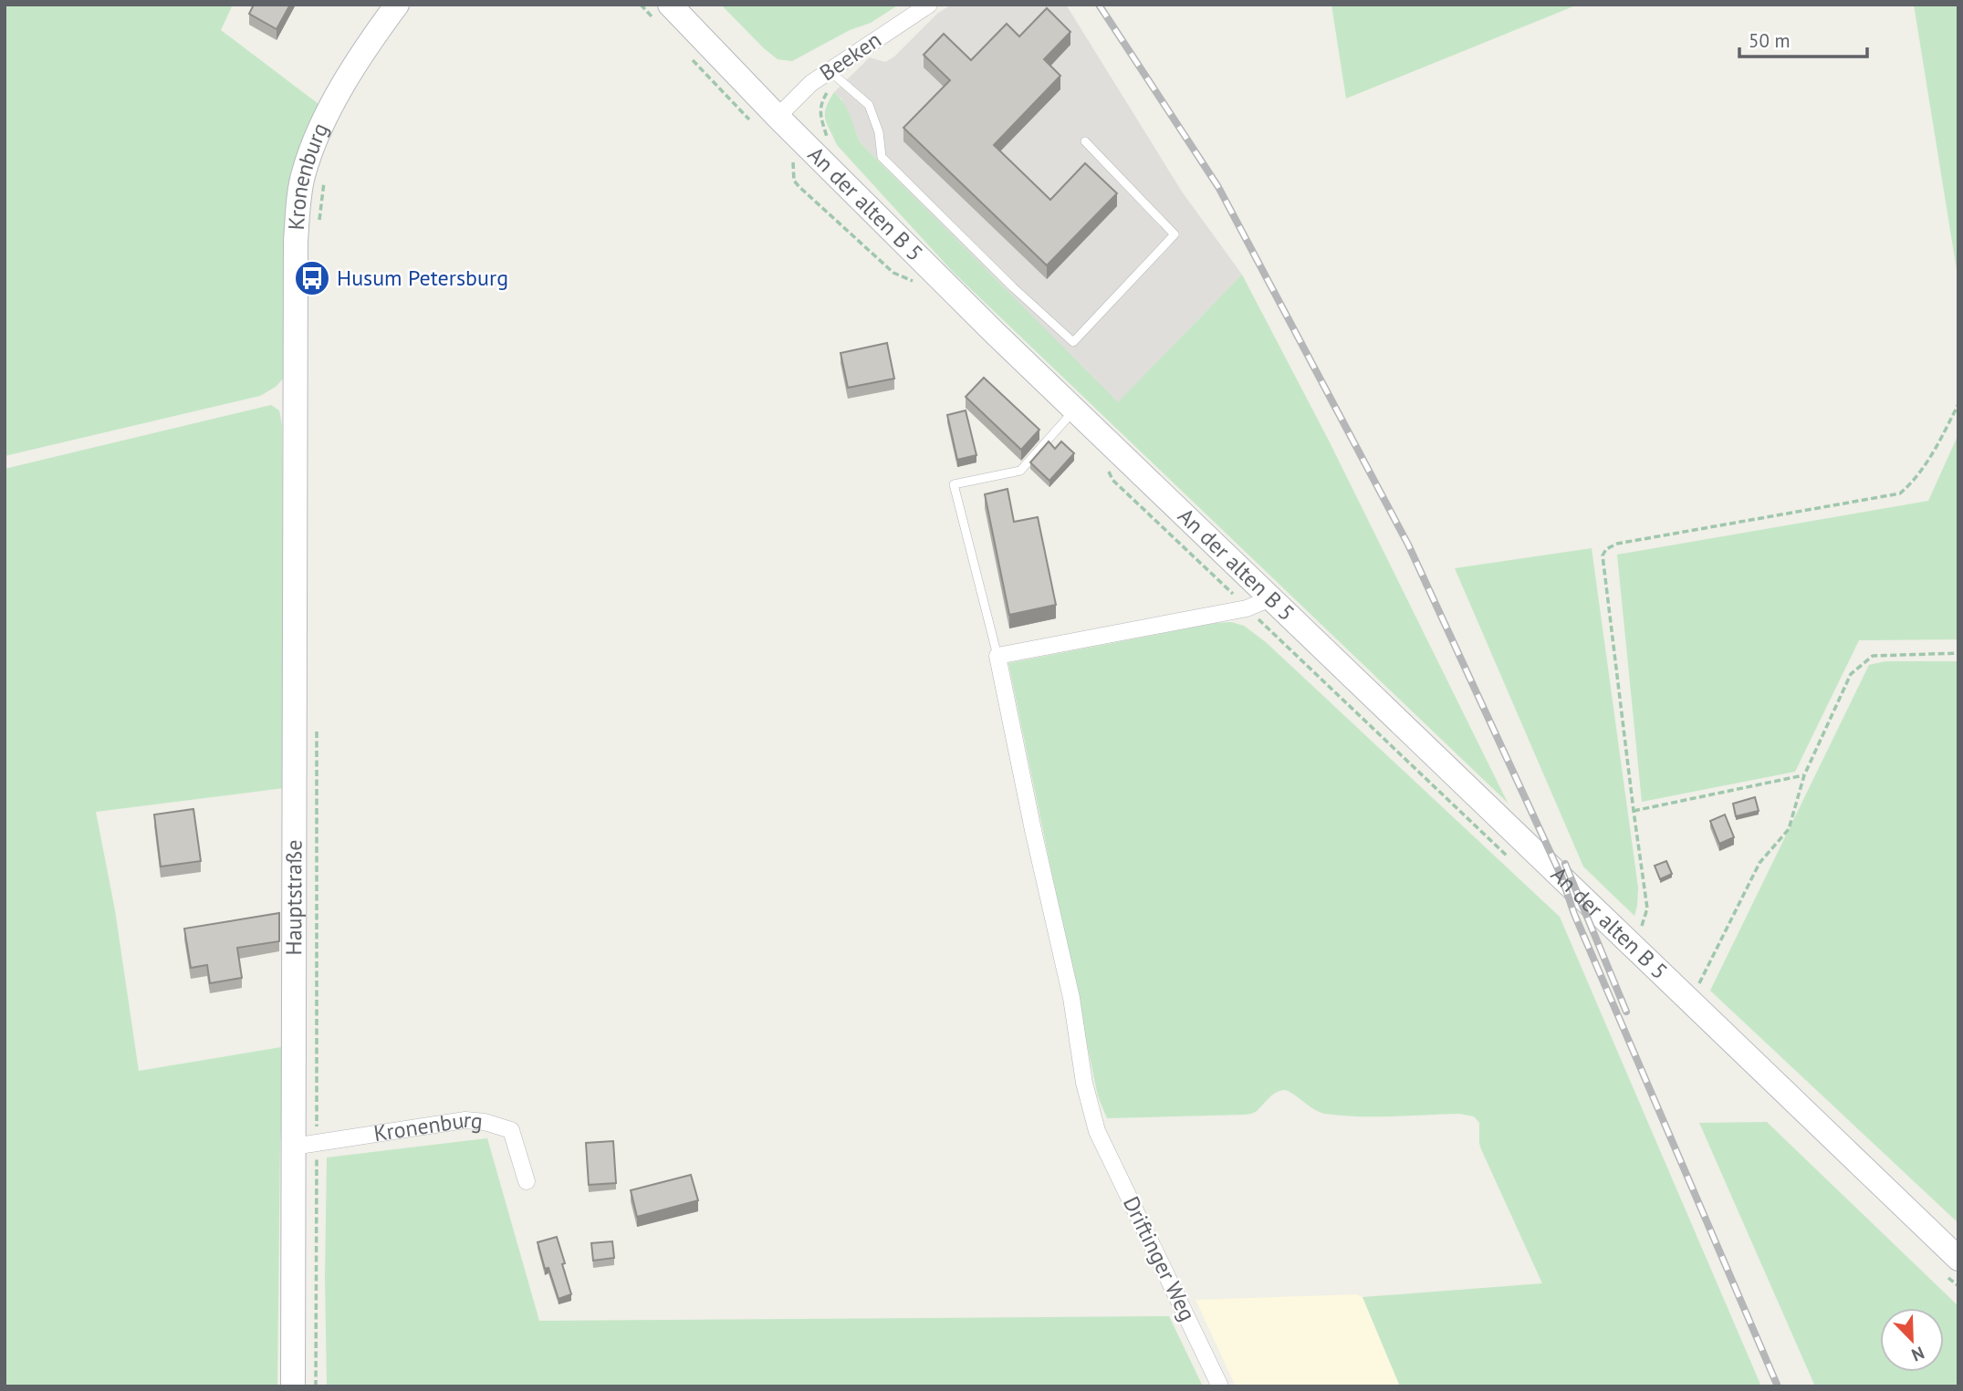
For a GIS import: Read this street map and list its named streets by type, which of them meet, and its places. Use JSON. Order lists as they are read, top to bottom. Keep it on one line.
{"streets":{"main road":["Kronenburg","An der alten B 5","Hauptstraße"],"street":["Beeken","Driftinger Weg"]},"crossings":[["Beeken","An der alten B 5"],["Kronenburg","Hauptstraße"]],"places":{"bus stop":["Husum Petersburg"]},"scale_bar":"50 m","north":"bottom right"}
